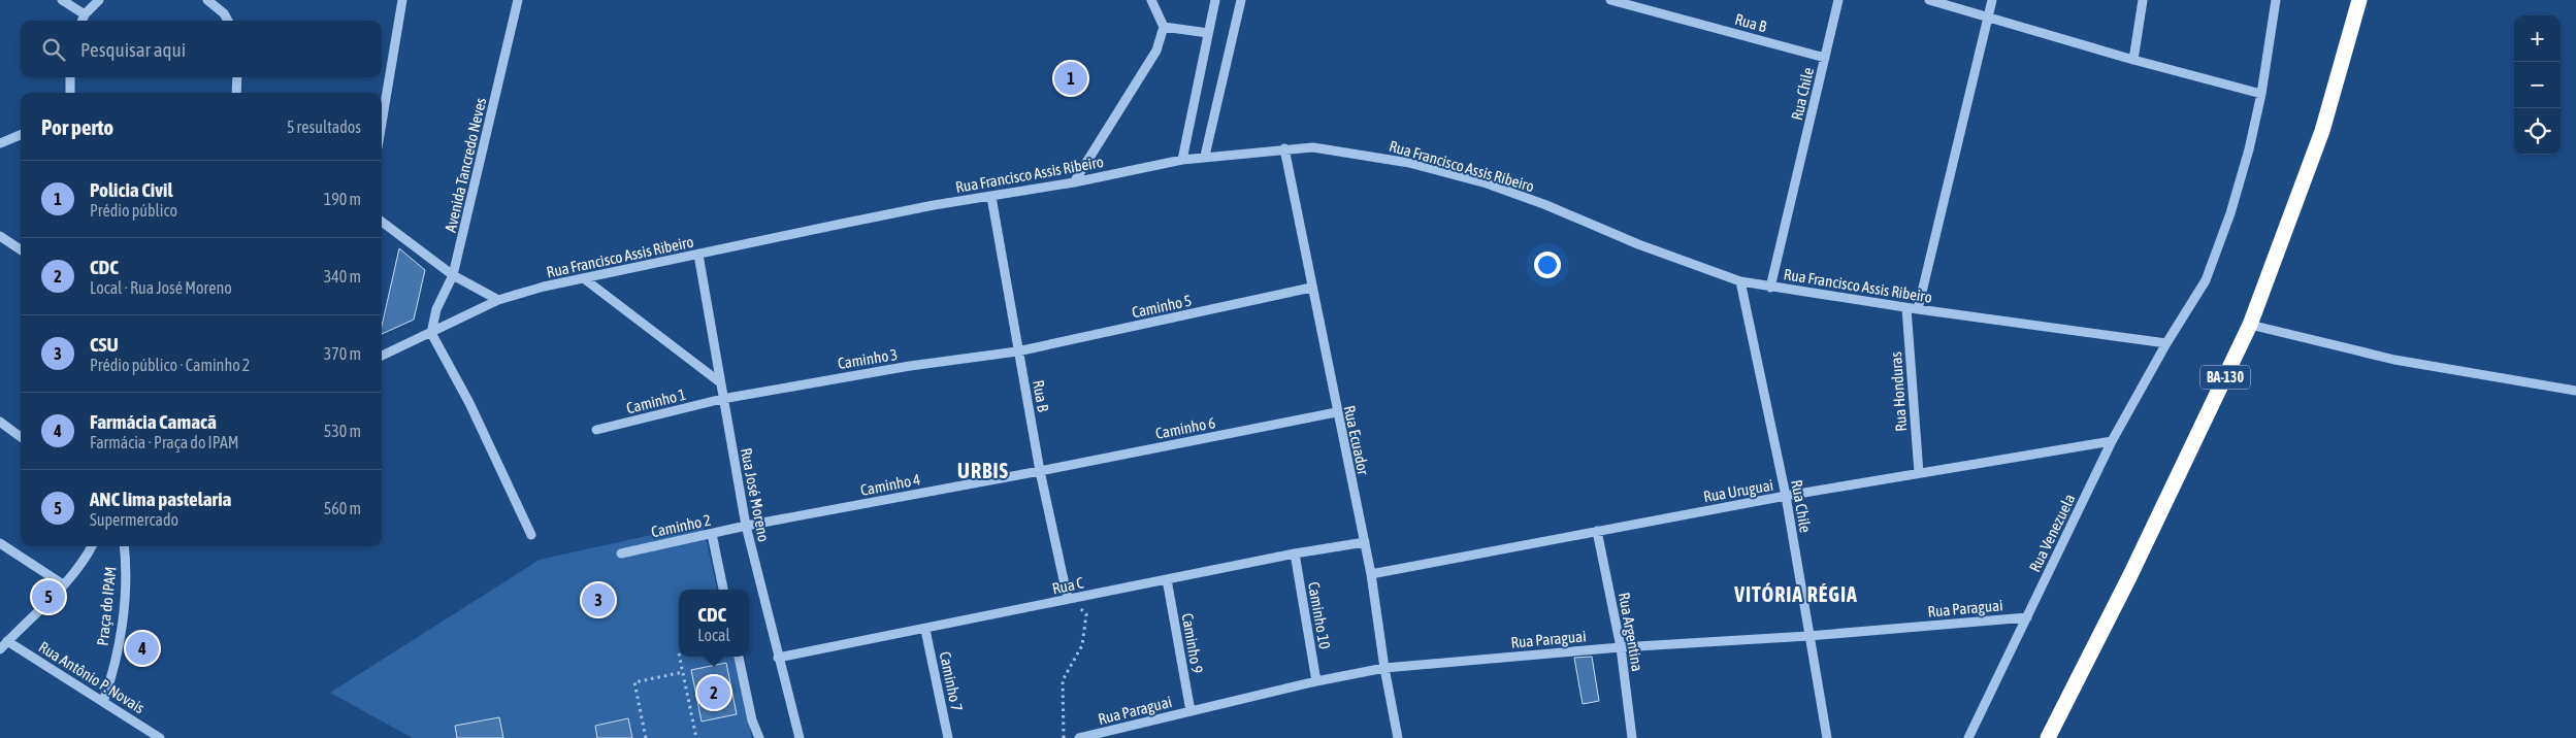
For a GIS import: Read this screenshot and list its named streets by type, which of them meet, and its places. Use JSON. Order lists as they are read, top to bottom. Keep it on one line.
{"streets":{"highway":["BA-130"],"street":["Rua B","Rua Chile","Avenida Tancredo Neves","Rua Francisco Assis Ribeiro","Caminho 5","Caminho 3","Rua Honduras","Caminho 1","Caminho 6","Rua Ecuador","Caminho 4","Rua Uruguai","Rua José Moreno","Caminho 2","Rua Venezuela","Rua C","Praça do IPAM","Rua Paraguai","Caminho 10","Rua Argentina","Caminho 9","Rua Antônio P. Novais","Caminho 7"]},"crossings":[["Rua B","Rua Chile"],["Rua B","Rua Francisco Assis Ribeiro"],["Rua B","Caminho 5"],["Rua B","Caminho 3"],["Rua B","Caminho 6"],["Rua B","Caminho 4"],["Rua B","Rua C"],["Rua Chile","Rua Francisco Assis Ribeiro"],["Rua Chile","Rua Uruguai"],["Rua Chile","Rua Paraguai"],["Avenida Tancredo Neves","Rua Francisco Assis Ribeiro"],["Rua Francisco Assis Ribeiro","Rua Honduras"],["Rua Francisco Assis Ribeiro","Rua Ecuador"],["Rua Francisco Assis Ribeiro","Rua José Moreno"],["Rua Francisco Assis Ribeiro","Rua Venezuela"],["Caminho 5","Caminho 3"],["Caminho 5","Rua Ecuador"],["Caminho 3","Caminho 1"],["Caminho 3","Rua José Moreno"],["Rua Honduras","Rua Uruguai"],["Caminho 1","Rua José Moreno"],["Caminho 6","Rua Ecuador"],["Caminho 6","Caminho 4"],["Rua Ecuador","Rua Uruguai"],["Rua Ecuador","Rua C"],["Rua Ecuador","Rua Paraguai"],["Caminho 4","Rua José Moreno"],["Caminho 4","Caminho 2"],["Rua Uruguai","Rua Venezuela"],["Rua Uruguai","Rua Argentina"],["Rua José Moreno","Caminho 2"],["Rua José Moreno","Rua C"],["Rua Venezuela","Rua Paraguai"],["Rua C","Caminho 10"],["Rua C","Caminho 9"],["Rua C","Caminho 7"],["Praça do IPAM","Rua Antônio P. Novais"],["Rua Paraguai","Caminho 10"],["Rua Paraguai","Rua Argentina"],["Rua Paraguai","Caminho 9"]],"districts":["URBIS","VITÓRIA RÉGIA"],"page":{"map_buttons":["+","−"],"search":"Pesquisar aqui","pins":["1","5","3","4","2"],"heading":["Por perto","5 resultados"],"list":[{"mark":"1","name":"Policia Civil","note":"Prédio público","value":"190 m"},{"mark":"2","name":"CDC","note":"Local · Rua José Moreno","value":"340 m"},{"mark":"3","name":"CSU","note":"Prédio público · Caminho 2","value":"370 m"},{"mark":"4","name":"Farmácia Camacã","note":"Farmácia · Praça do IPAM","value":"530 m"},{"mark":"5","name":"ANC lima pastelaria","note":"Supermercado","value":"560 m"}],"popup":["CDC","Local"]}}
